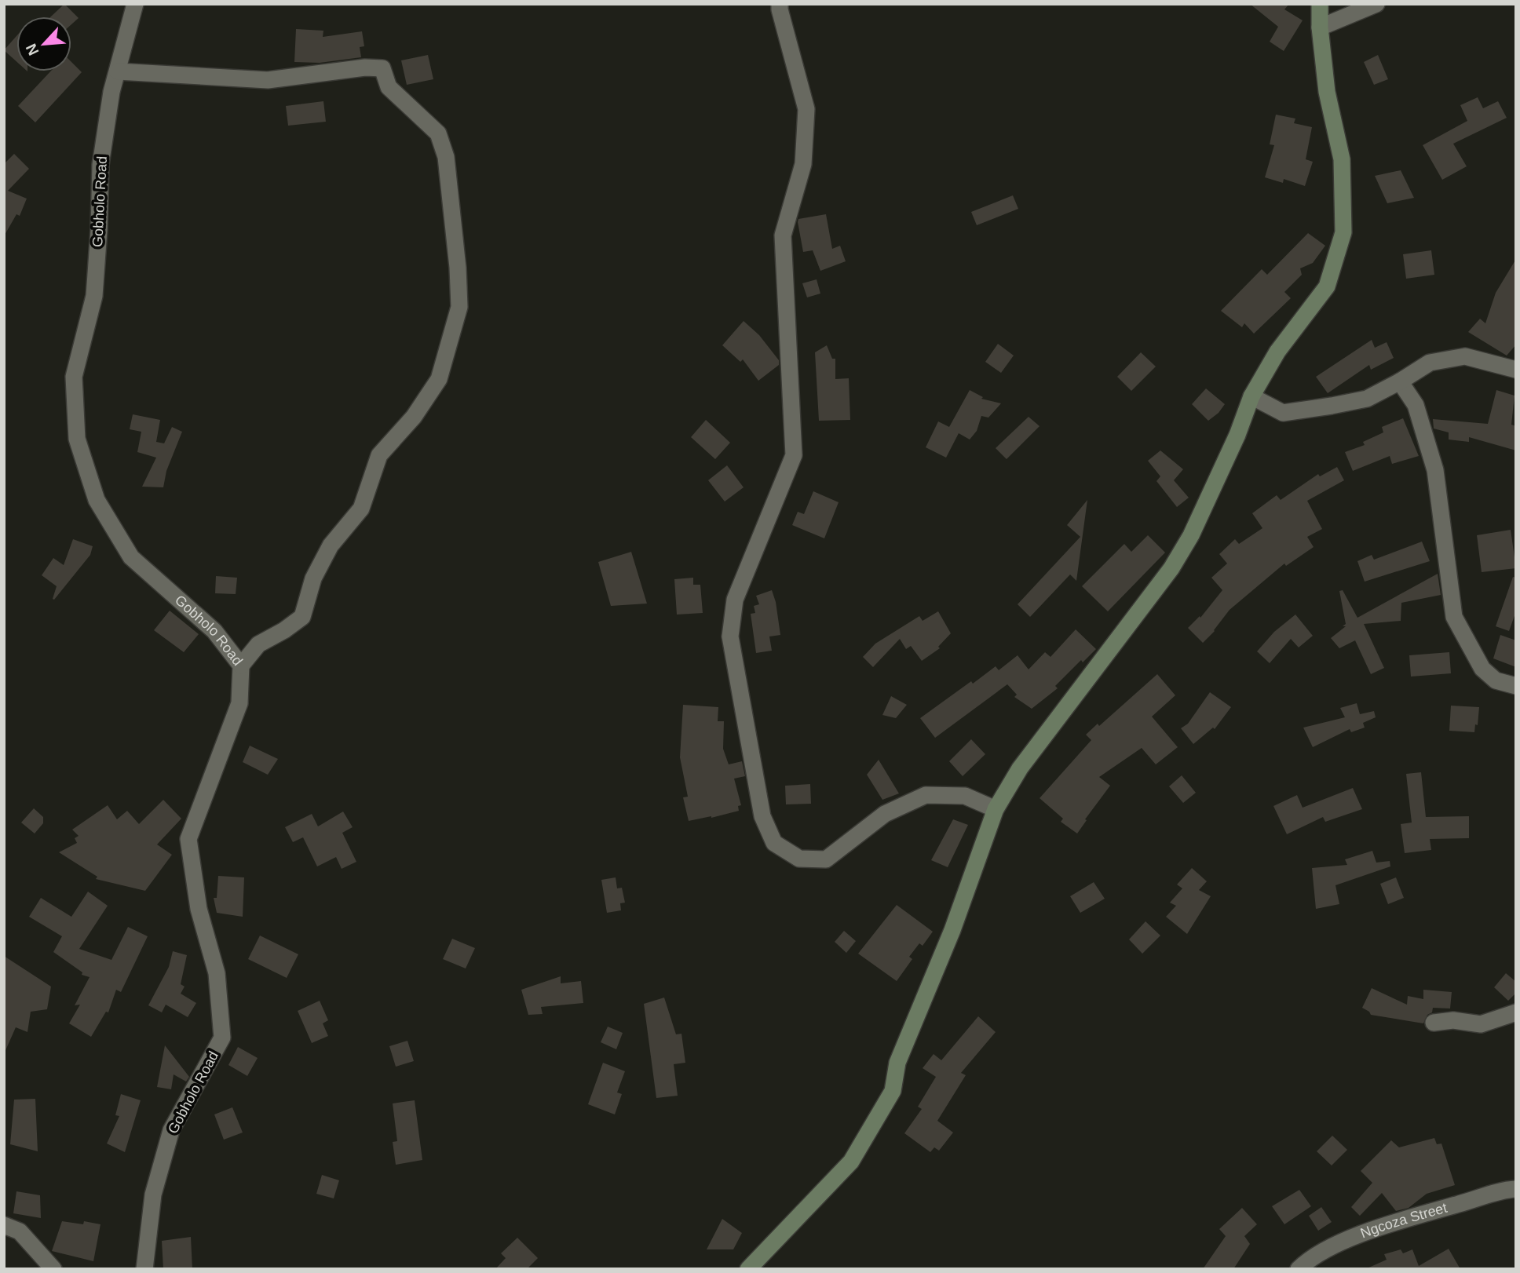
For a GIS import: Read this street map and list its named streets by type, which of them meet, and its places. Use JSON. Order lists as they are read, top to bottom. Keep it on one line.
{"streets":{"street":["Gobholo Road","Ngcoza Street"]},"north":"bottom left"}
